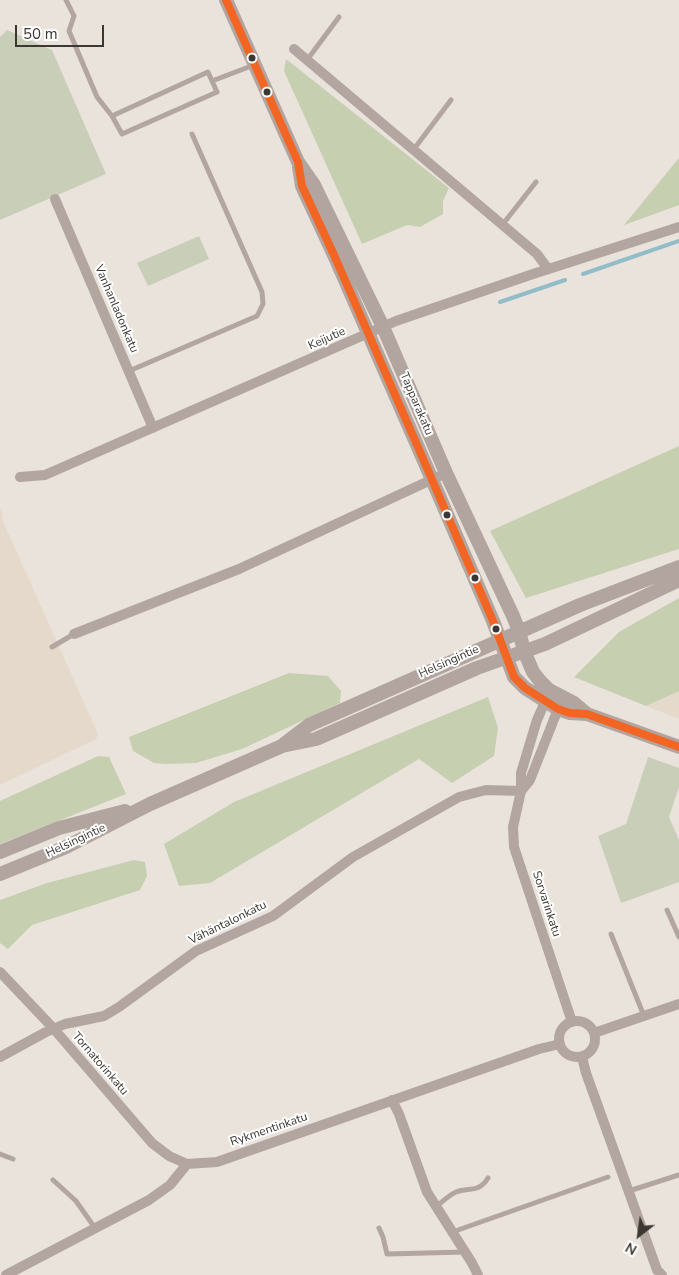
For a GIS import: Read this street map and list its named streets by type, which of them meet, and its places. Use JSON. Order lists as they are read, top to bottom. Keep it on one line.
{"streets":{"main road":["Tapparakatu","Helsingintie"],"street":["Vanhanladonkatu","Keijutie","Sorvarinkatu","Vähäntalonkatu","Tornatorinkatu","Rykmentinkatu"]},"crossings":[["Vanhanladonkatu","Keijutie"],["Keijutie","Tapparakatu"],["Tapparakatu","Helsingintie"],["Tapparakatu","Sorvarinkatu"],["Sorvarinkatu","Vähäntalonkatu"],["Sorvarinkatu","Rykmentinkatu"],["Vähäntalonkatu","Tornatorinkatu"],["Tornatorinkatu","Rykmentinkatu"]],"scale_bar":"50 m","north":"bottom left"}
